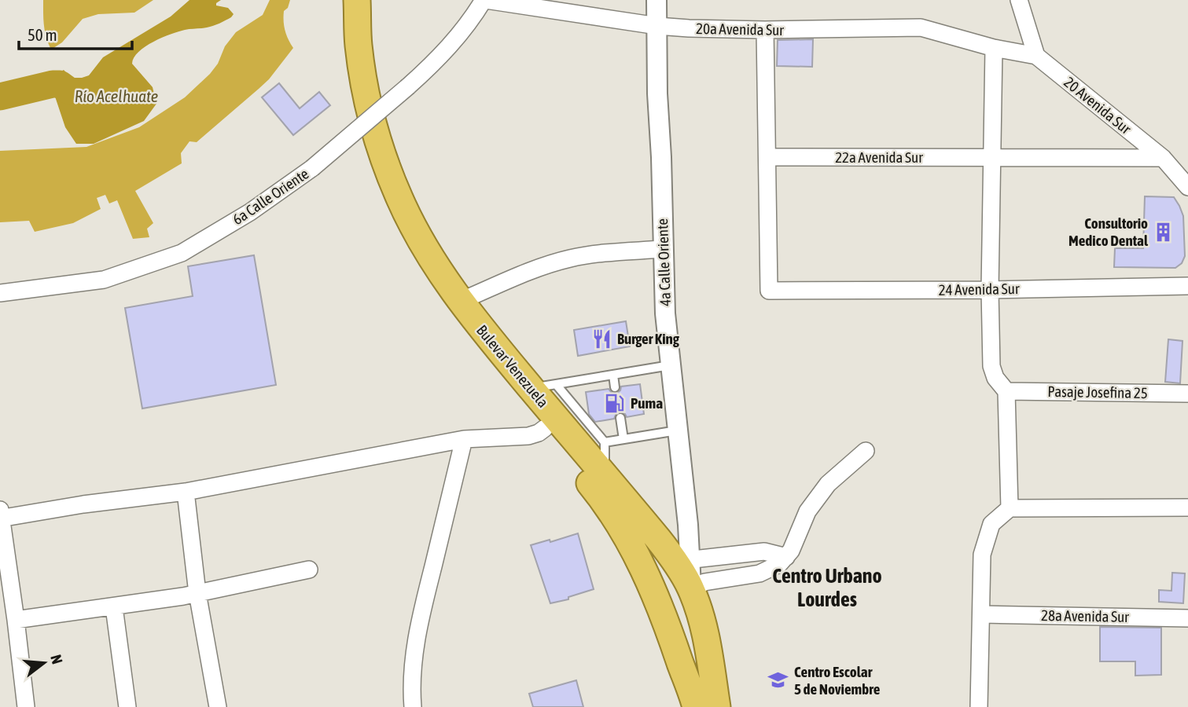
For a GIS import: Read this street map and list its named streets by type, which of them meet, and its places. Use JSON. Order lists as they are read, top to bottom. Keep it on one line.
{"streets":{"highway":["Bulevar Venezuela"],"street":["20a Avenida Sur","20 Avenida Sur","22a Avenida Sur","6a Calle Oriente","4a Calle Oriente","24 Avenida Sur","Pasaje Josefina 25","28a Avenida Sur"]},"crossings":[["20a Avenida Sur","20 Avenida Sur"],["20a Avenida Sur","6a Calle Oriente"],["20a Avenida Sur","4a Calle Oriente"],["20 Avenida Sur","22a Avenida Sur"],["22a Avenida Sur","24 Avenida Sur"],["4a Calle Oriente","Bulevar Venezuela"]],"districts":["Centro Urbano Lourdes"],"water":["Río Acelhuate"],"places":{"building":["Consultorio Medico Dental"],"restaurant":["Burger King"],"fuel station":["Puma"],"school or university":["Centro Escolar 5 de Noviembre"]},"scale_bar":"50 m","north":"right"}
